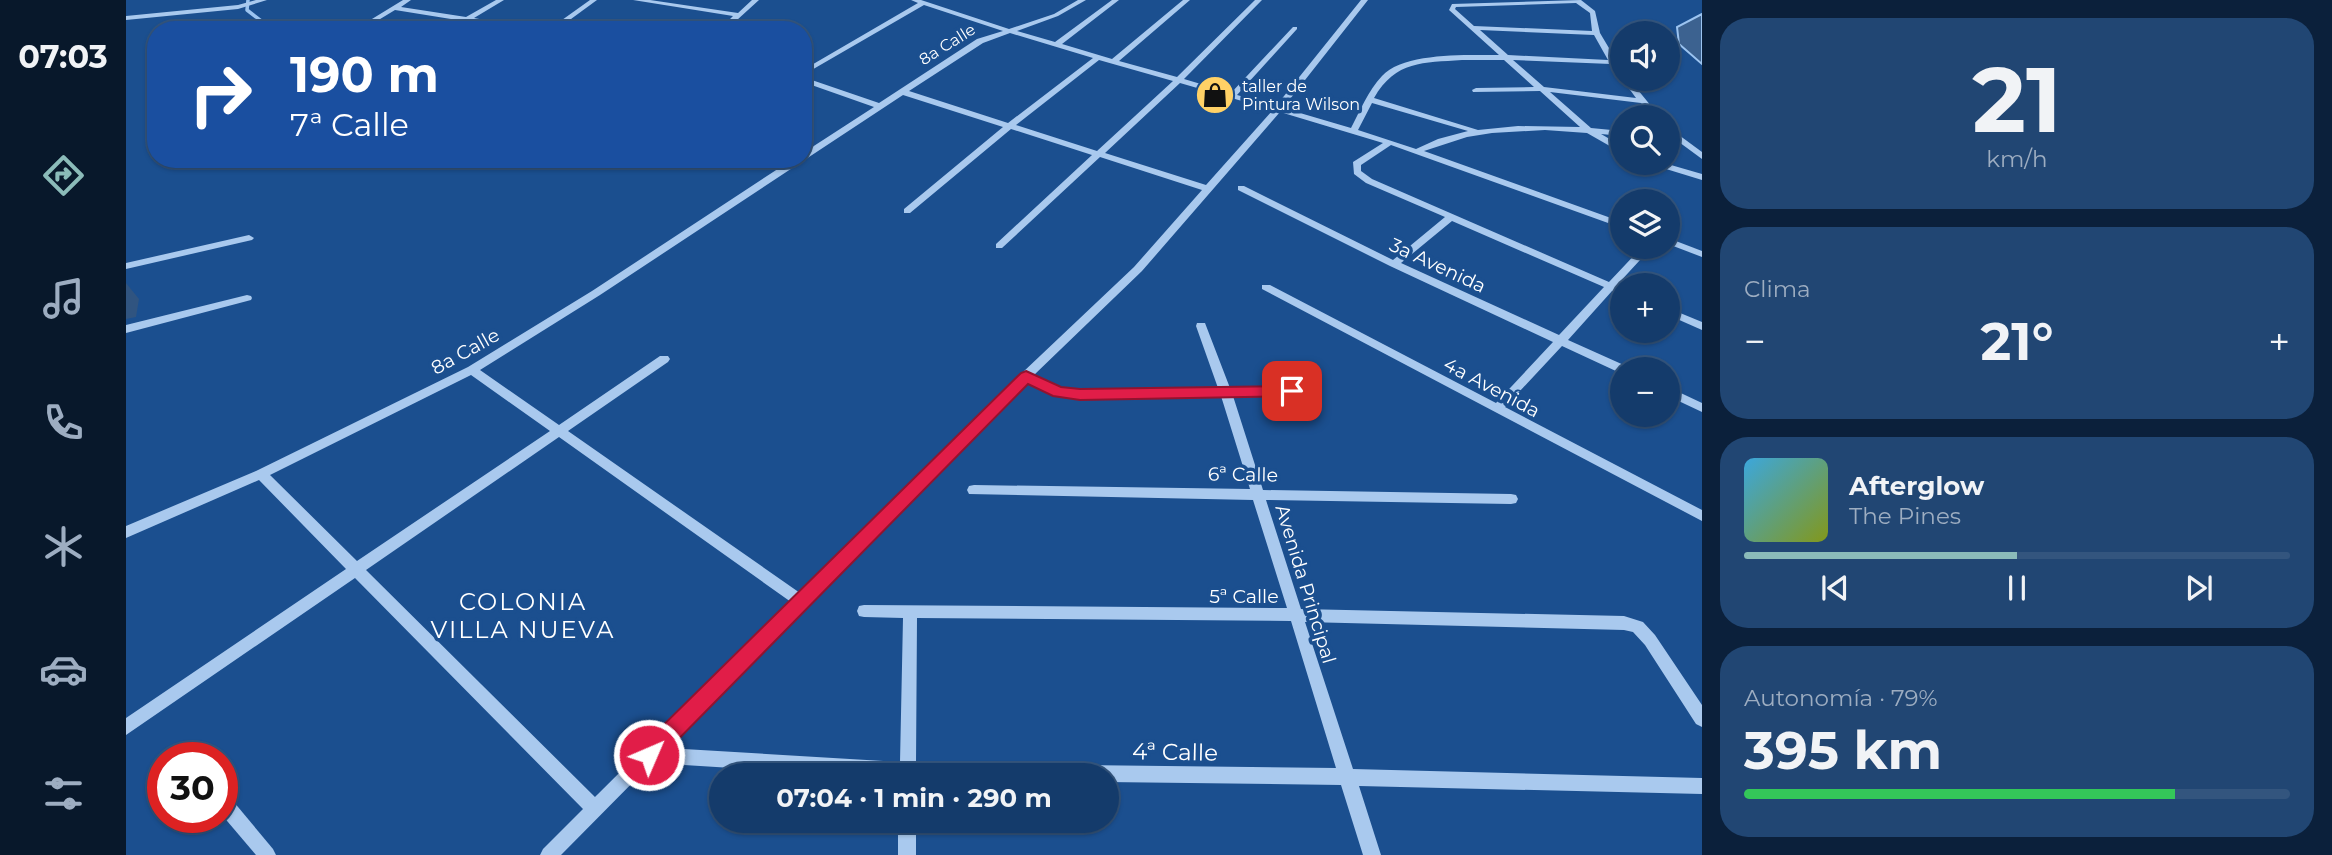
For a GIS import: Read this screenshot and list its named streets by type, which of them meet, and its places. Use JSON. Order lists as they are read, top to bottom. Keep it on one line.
{"streets":{"street":["8a Calle","3a Avenida","4a Avenida","6ª Calle","Avenida Principal","5ª Calle","4ª Calle"]},"crossings":[["6ª Calle","Avenida Principal"],["Avenida Principal","5ª Calle"],["Avenida Principal","4ª Calle"]],"districts":["COLONIA VILLA NUEVA"],"places":{"shop":["taller de Pintura Wilson"]},"page":{"tabs":"07:03","tile":[["21","km/h"],"Clima",["Autonomía · 79%","395 km"]],"map_buttons":["+","−"],"turn":["190 m","7ª Calle"],"heat":["−","21°","+"],"song":["Afterglow","The Pines"],"limit":"30","trip":"07:04 · 1 min · 290 m"}}
